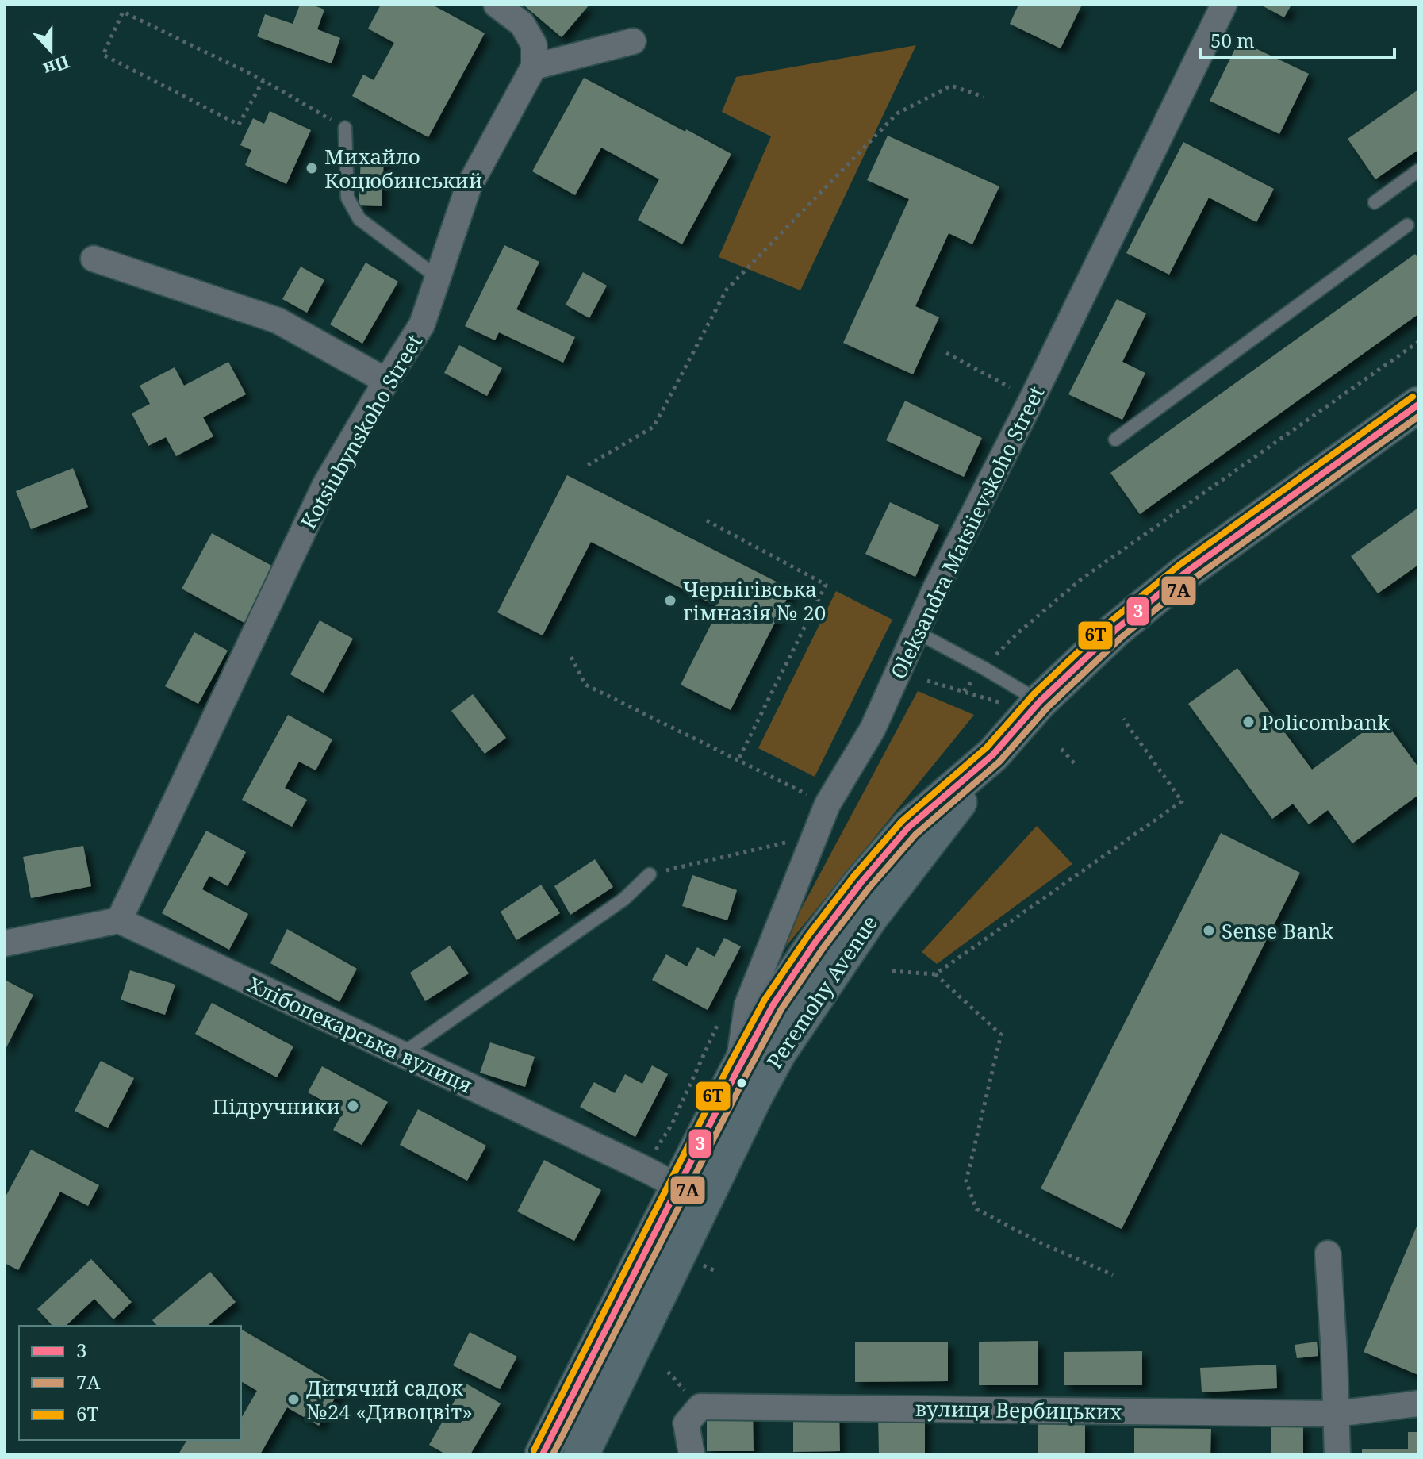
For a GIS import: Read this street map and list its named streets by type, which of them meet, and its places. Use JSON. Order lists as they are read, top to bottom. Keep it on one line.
{"streets":{"main road":["Peremohy Avenue"],"street":["Kotsiubynskoho Street","Oleksandra Matsiievskoho Street","Хлібопекарська вулиця","вулиця Вербицьких"]},"crossings":[["Kotsiubynskoho Street","Хлібопекарська вулиця"],["Oleksandra Matsiievskoho Street","Peremohy Avenue"],["Peremohy Avenue","Хлібопекарська вулиця"]],"places":["Михайло Коцюбинський","Чернігівська гімназія № 20","Policombank","Sense Bank","Підручники","Дитячий садок №24 «Дивоцвіт»"],"lines":["transit line 6Т","transit line 3","transit line 7А"],"legend":["3","7А","6Т"],"scale_bar":"50 m","north":"bottom"}
